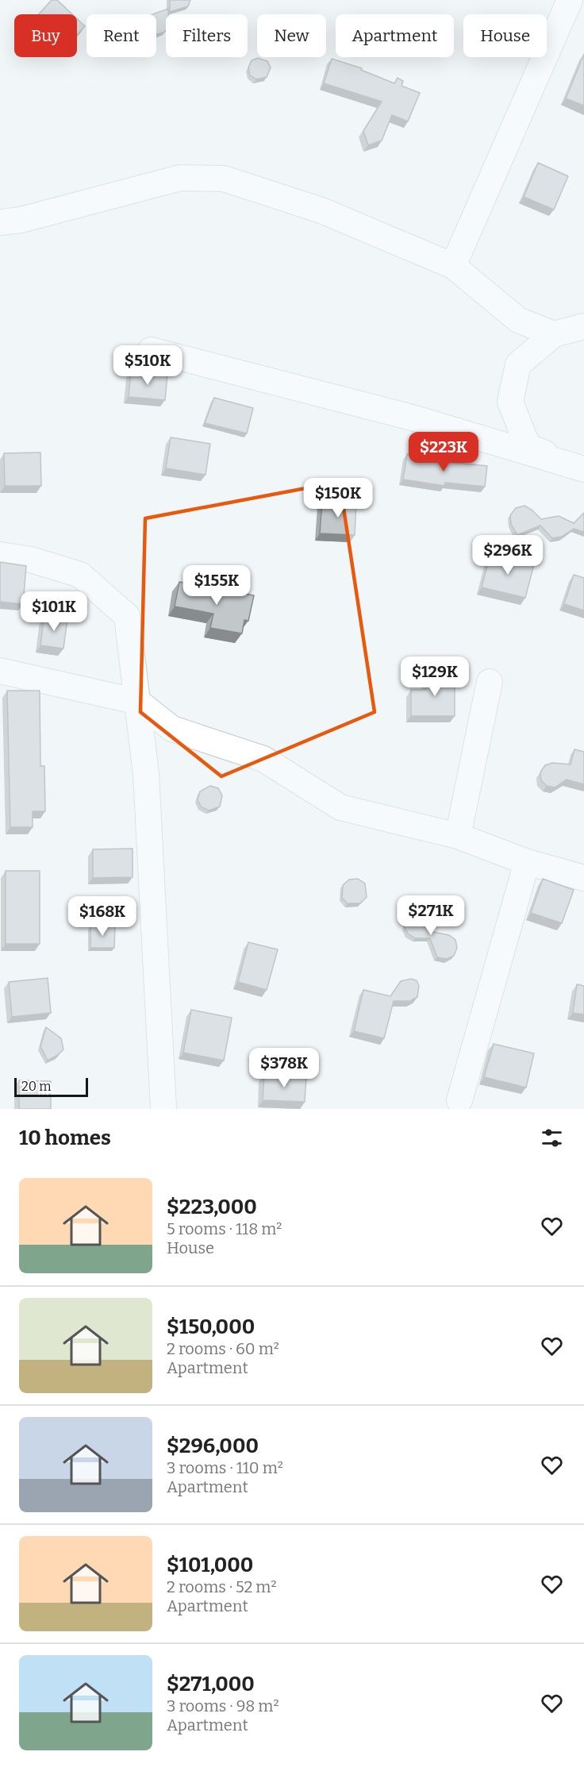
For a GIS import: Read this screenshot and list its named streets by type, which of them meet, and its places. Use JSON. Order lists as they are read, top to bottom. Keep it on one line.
{"scale_bar":"20 m","page":{"chip":["Buy","Rent","Filters","New","Apartment","House"],"price":["$510K","$223K","$150K","$296K","$155K","$101K","$129K","$271K","$168K","$378K"],"scale":"20 m","heading":"10 homes","list":[{"name":"$223,000","note":"5 rooms · 118 m² · House"},{"name":"$150,000","note":"2 rooms · 60 m² · Apartment"},{"name":"$296,000","note":"3 rooms · 110 m² · Apartment"},{"name":"$101,000","note":"2 rooms · 52 m² · Apartment"},{"name":"$271,000","note":"3 rooms · 98 m² · Apartment"}]}}
